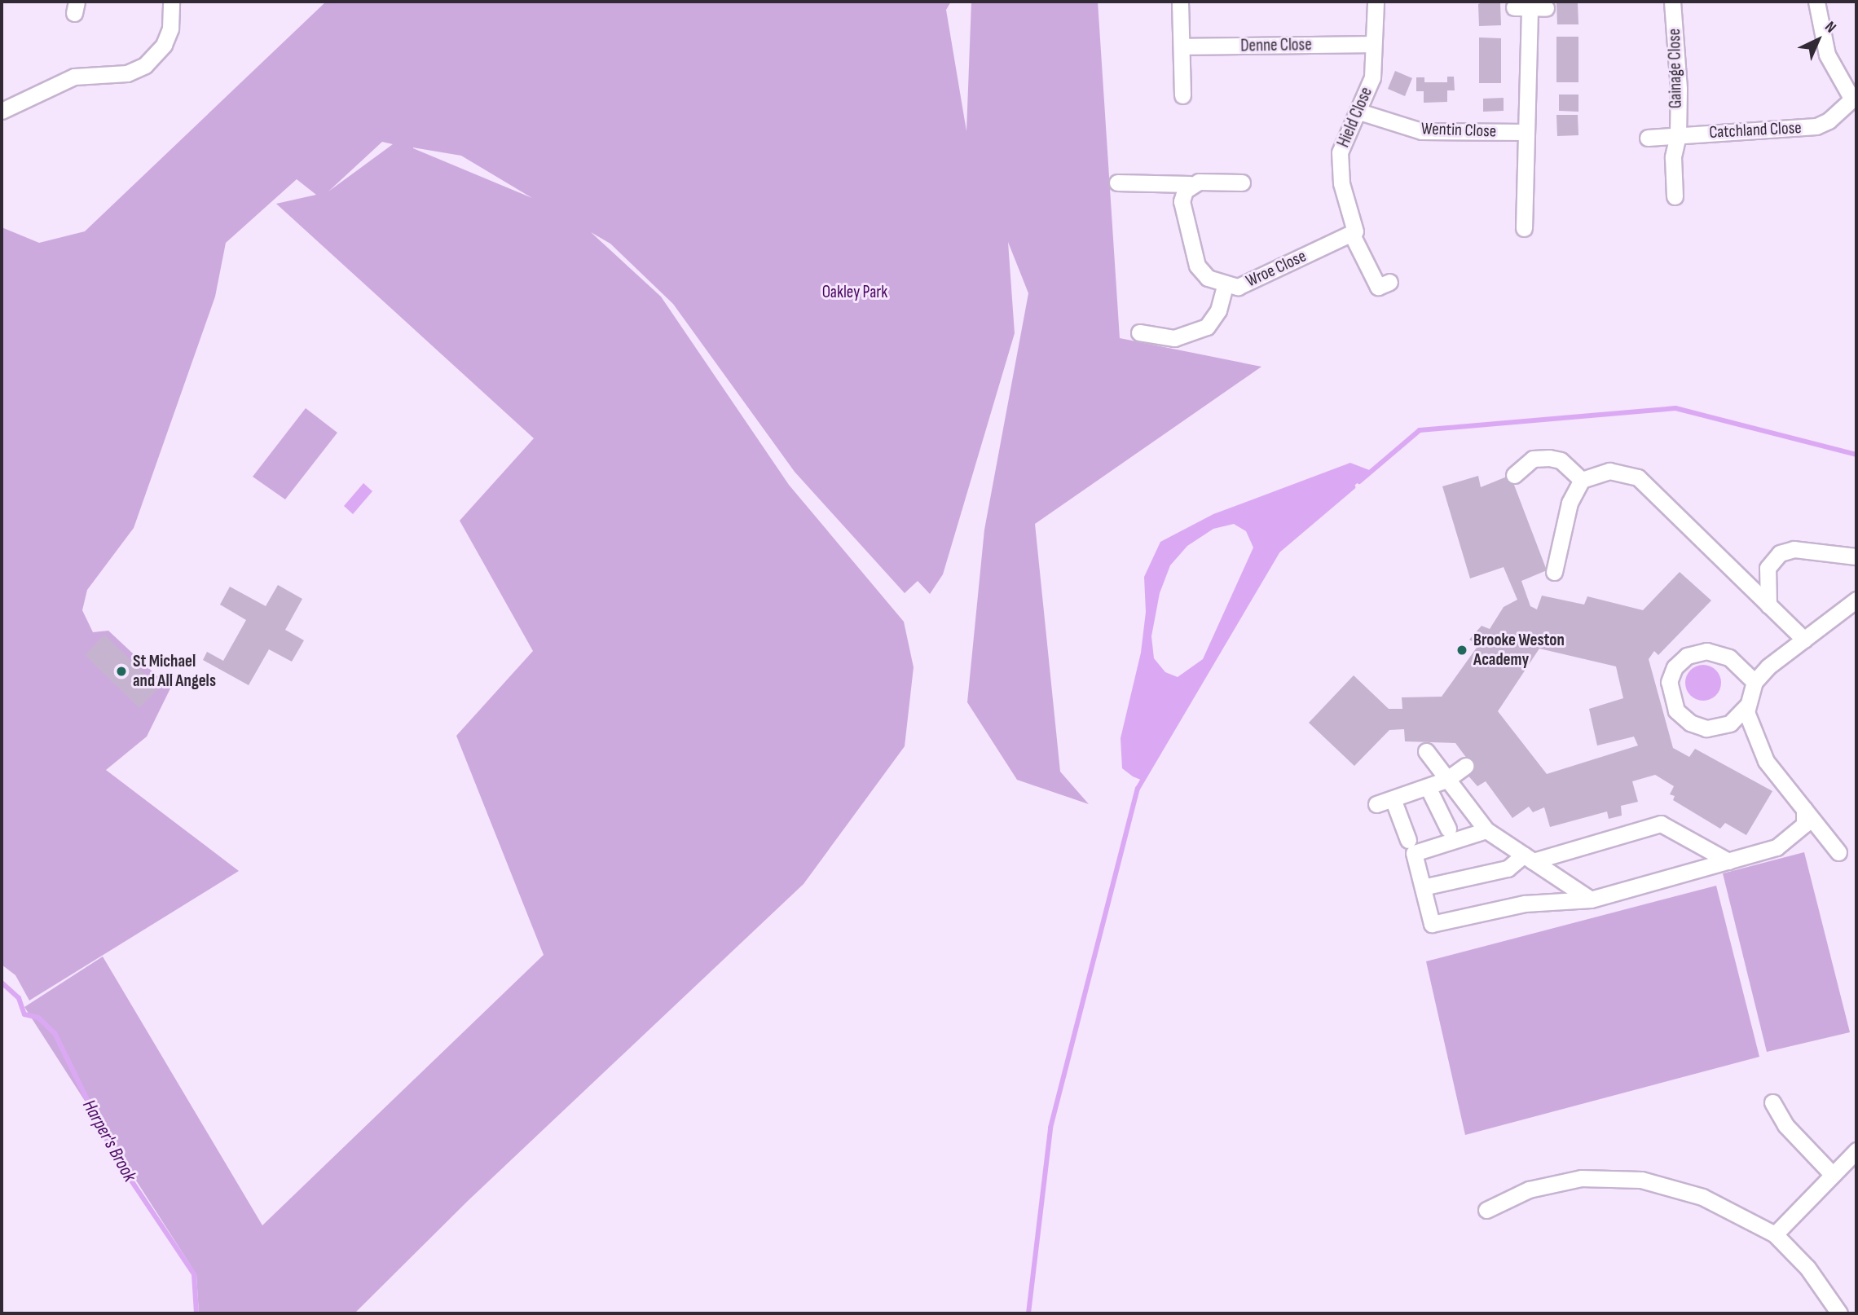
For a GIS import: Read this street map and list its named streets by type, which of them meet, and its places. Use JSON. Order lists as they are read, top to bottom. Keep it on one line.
{"streets":{"street":["Denne Close","Gainage Close","Hield Close","Wentin Close","Catchland Close","Wroe Close"]},"crossings":[["Denne Close","Hield Close"],["Gainage Close","Catchland Close"],["Hield Close","Wentin Close"],["Hield Close","Wroe Close"]],"water":["Harper's Brook"],"parks":["Oakley Park"],"places":["Brooke Weston Academy","St Michael and All Angels"],"north":"top right"}
